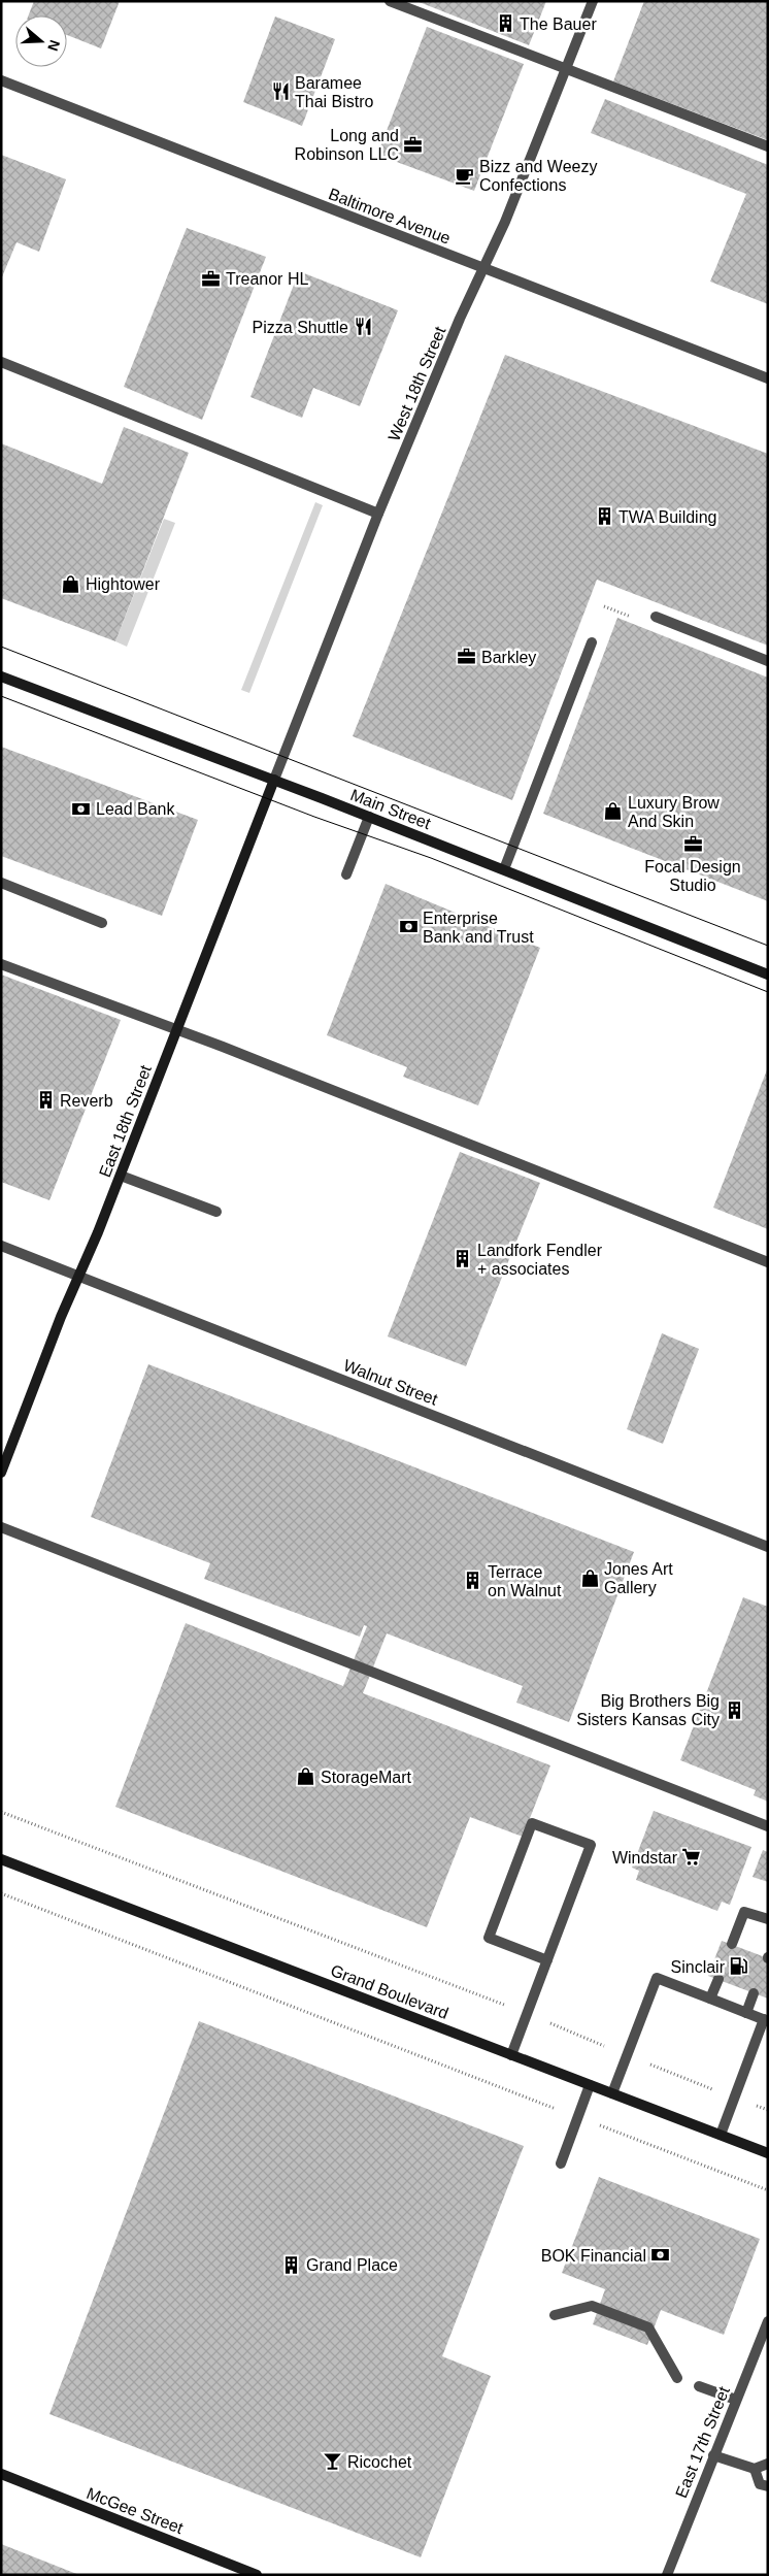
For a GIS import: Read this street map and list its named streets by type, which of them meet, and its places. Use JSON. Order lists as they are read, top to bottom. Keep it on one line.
{"streets":{"main road":["Main Street","East 18th Street","Grand Boulevard","McGee Street"],"street":["Baltimore Avenue","West 18th Street","Walnut Street","East 17th Street"]},"crossings":[["Baltimore Avenue","West 18th Street"],["West 18th Street","Main Street"],["West 18th Street","East 18th Street"],["Main Street","East 18th Street"],["East 18th Street","Walnut Street"]],"places":{"building":["The Bauer","TWA Building","Reverb","Landfork Fendler + associates","Terrace on Walnut","Big Brothers Big Sisters Kansas City","Grand Place"],"restaurant":["Baramee Thai Bistro","Pizza Shuttle"],"office":["Long and Robinson LLC","Treanor HL","Barkley","Focal Design Studio"],"cafe":["Bizz and Weezy Confections"],"shop":["Hightower","Luxury Brow And Skin","Jones Art Gallery","StorageMart"],"bank":["Lead Bank","Enterprise Bank and Trust","BOK Financial"],"supermarket":["Windstar"],"fuel station":["Sinclair"],"bar":["Ricochet"]},"north":"right"}
